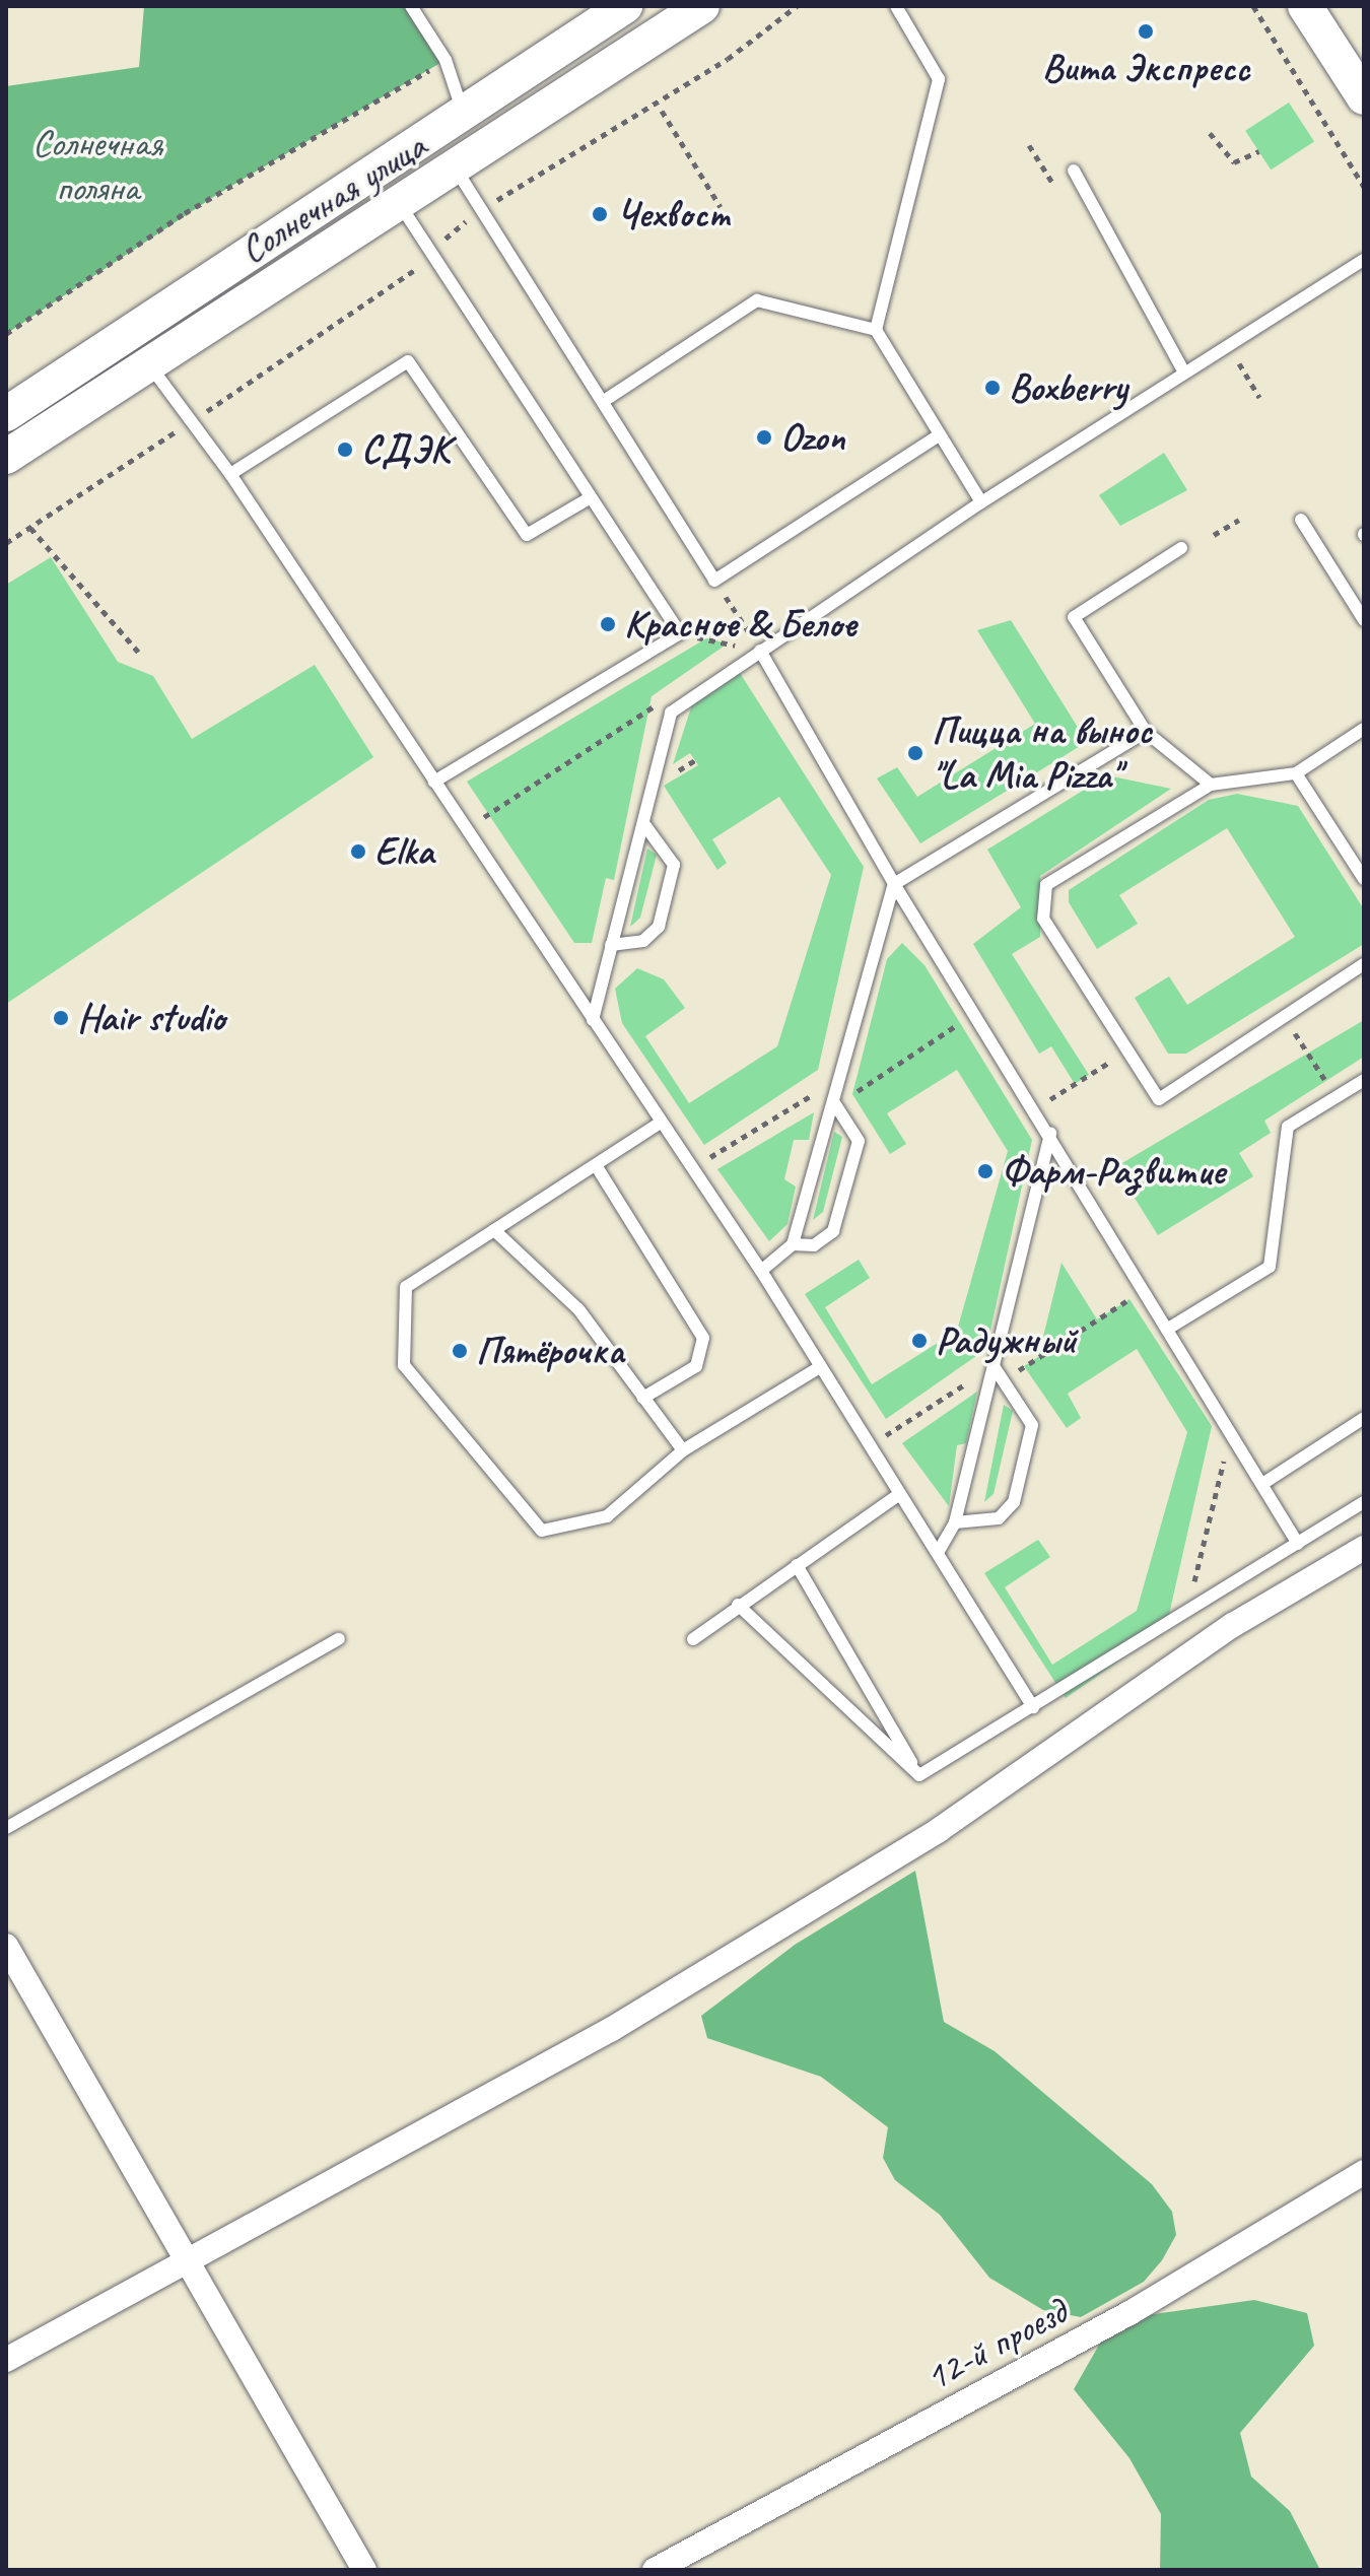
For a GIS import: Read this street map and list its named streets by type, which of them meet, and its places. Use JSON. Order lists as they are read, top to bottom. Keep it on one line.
{"streets":{"main road":["Солнечная улица"],"street":["12-й проезд"]},"parks":["Солнечная поляна"],"places":["Вита Экспресс","Чехвост","Boxberry","Ozon","СДЭК","Красное & Белое","Пицца на вынос \"La Mia Pizza\"","Elka","Hair studio","Фарм-Развитие","Радужный","Пятёрочка"]}
